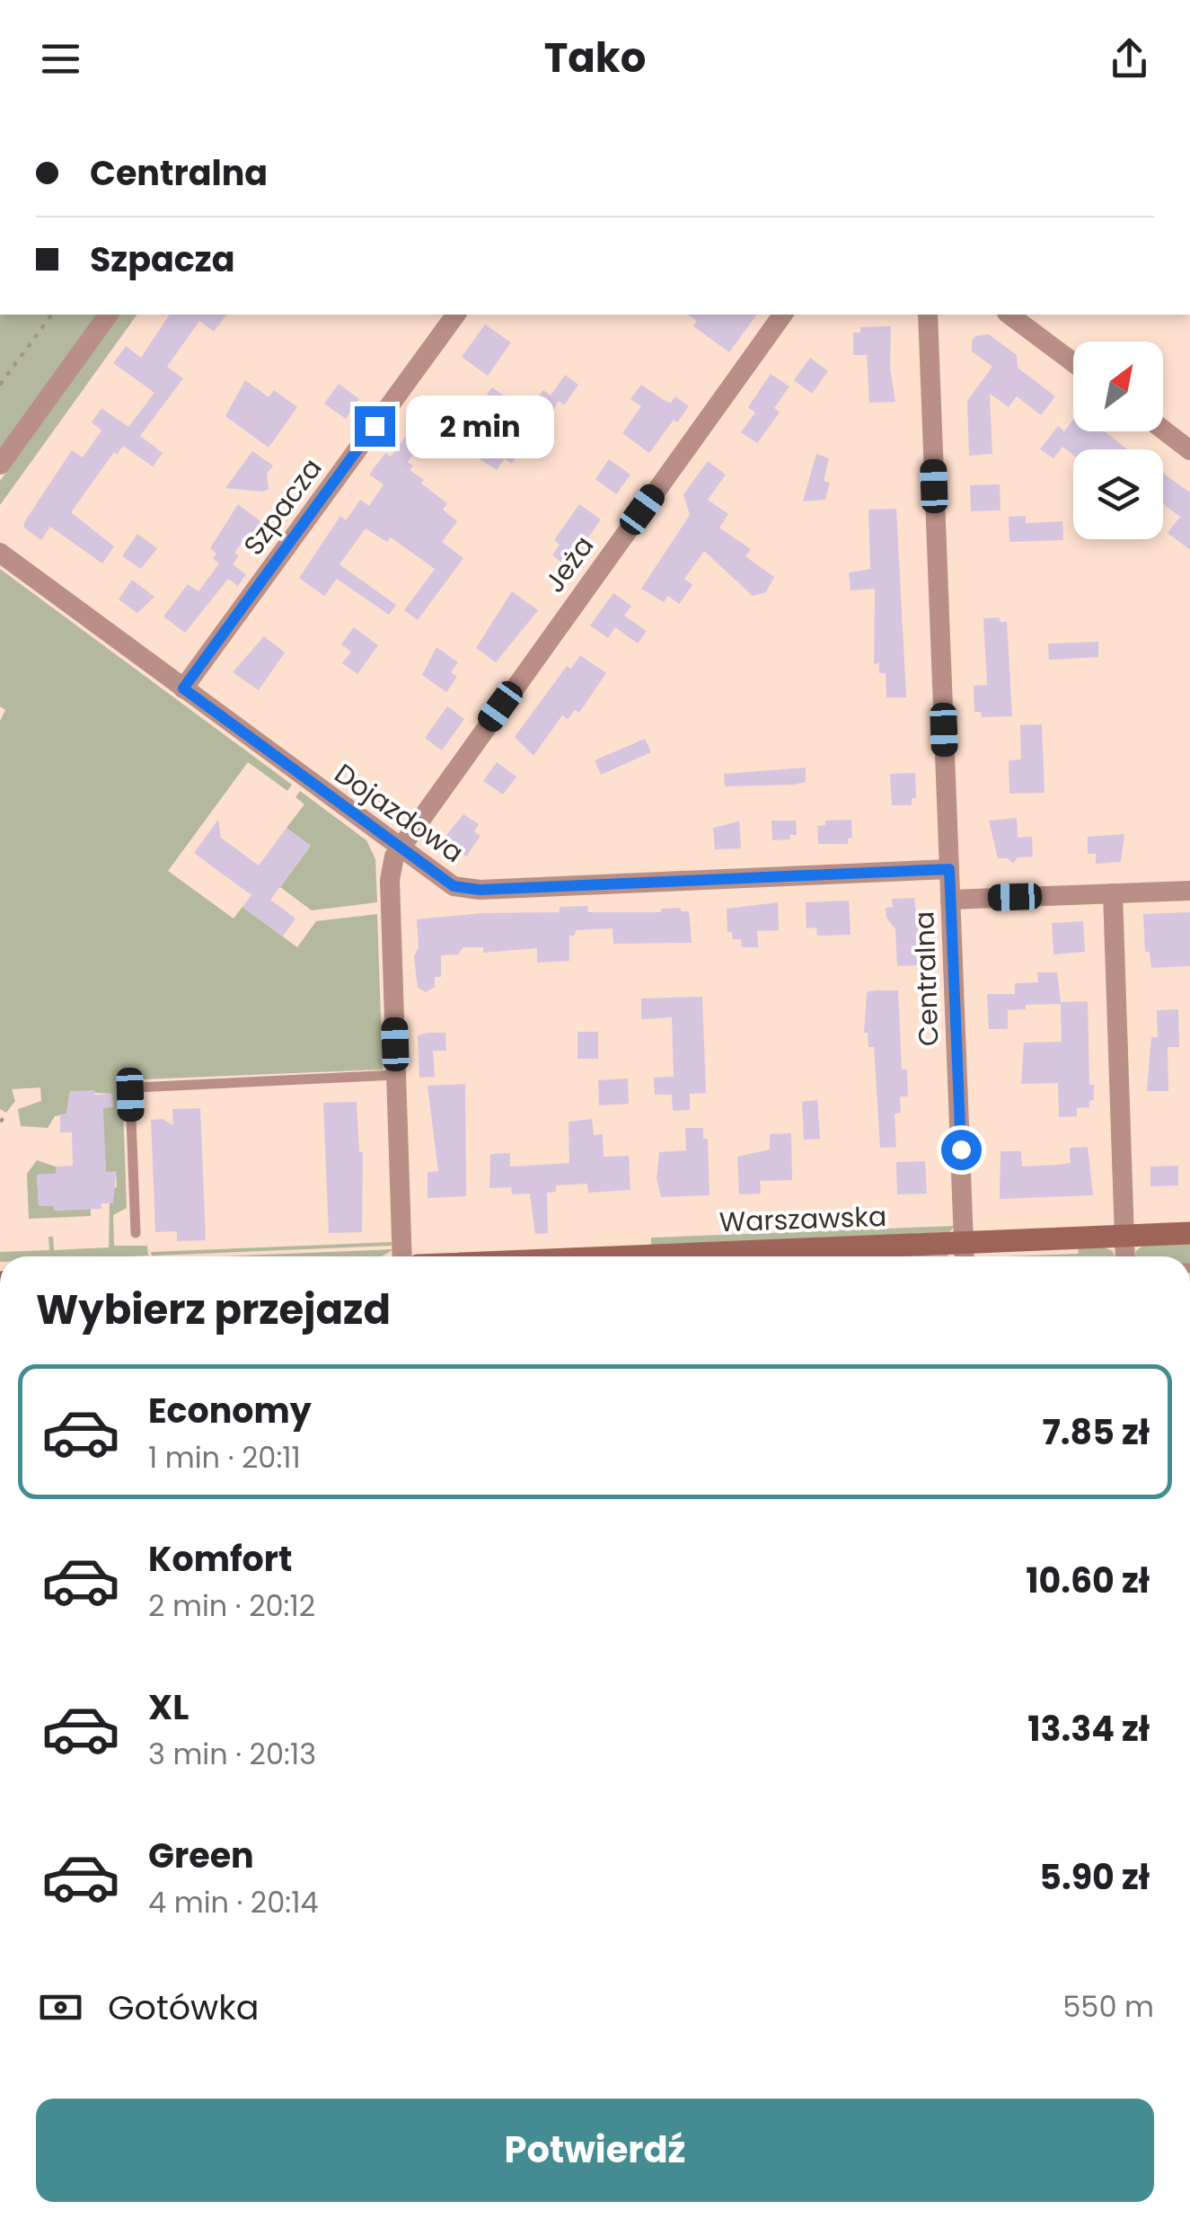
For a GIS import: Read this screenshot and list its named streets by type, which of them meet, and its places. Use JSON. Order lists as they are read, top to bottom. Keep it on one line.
{"streets":{"street":["Szpacza","Jeża","Dojazdowa","Centralna","Warszawska"]},"crossings":[["Szpacza","Dojazdowa"],["Jeża","Dojazdowa"],["Dojazdowa","Centralna"],["Centralna","Warszawska"]],"north":"top right","page":{"header":"Tako","banner":["Centralna","Szpacza"],"bubble":"2 min","heading":"Wybierz przejazd","list":[{"name":"Economy","note":"1 min · 20:11","value":"7.85 zł"},{"name":"Komfort","note":"2 min · 20:12","value":"10.60 zł"},{"name":"XL","note":"3 min · 20:13","value":"13.34 zł"},{"name":"Green","note":"4 min · 20:14","value":"5.90 zł"}],"pay":["Gotówka","550 m"],"buttons":"Potwierdź"}}
